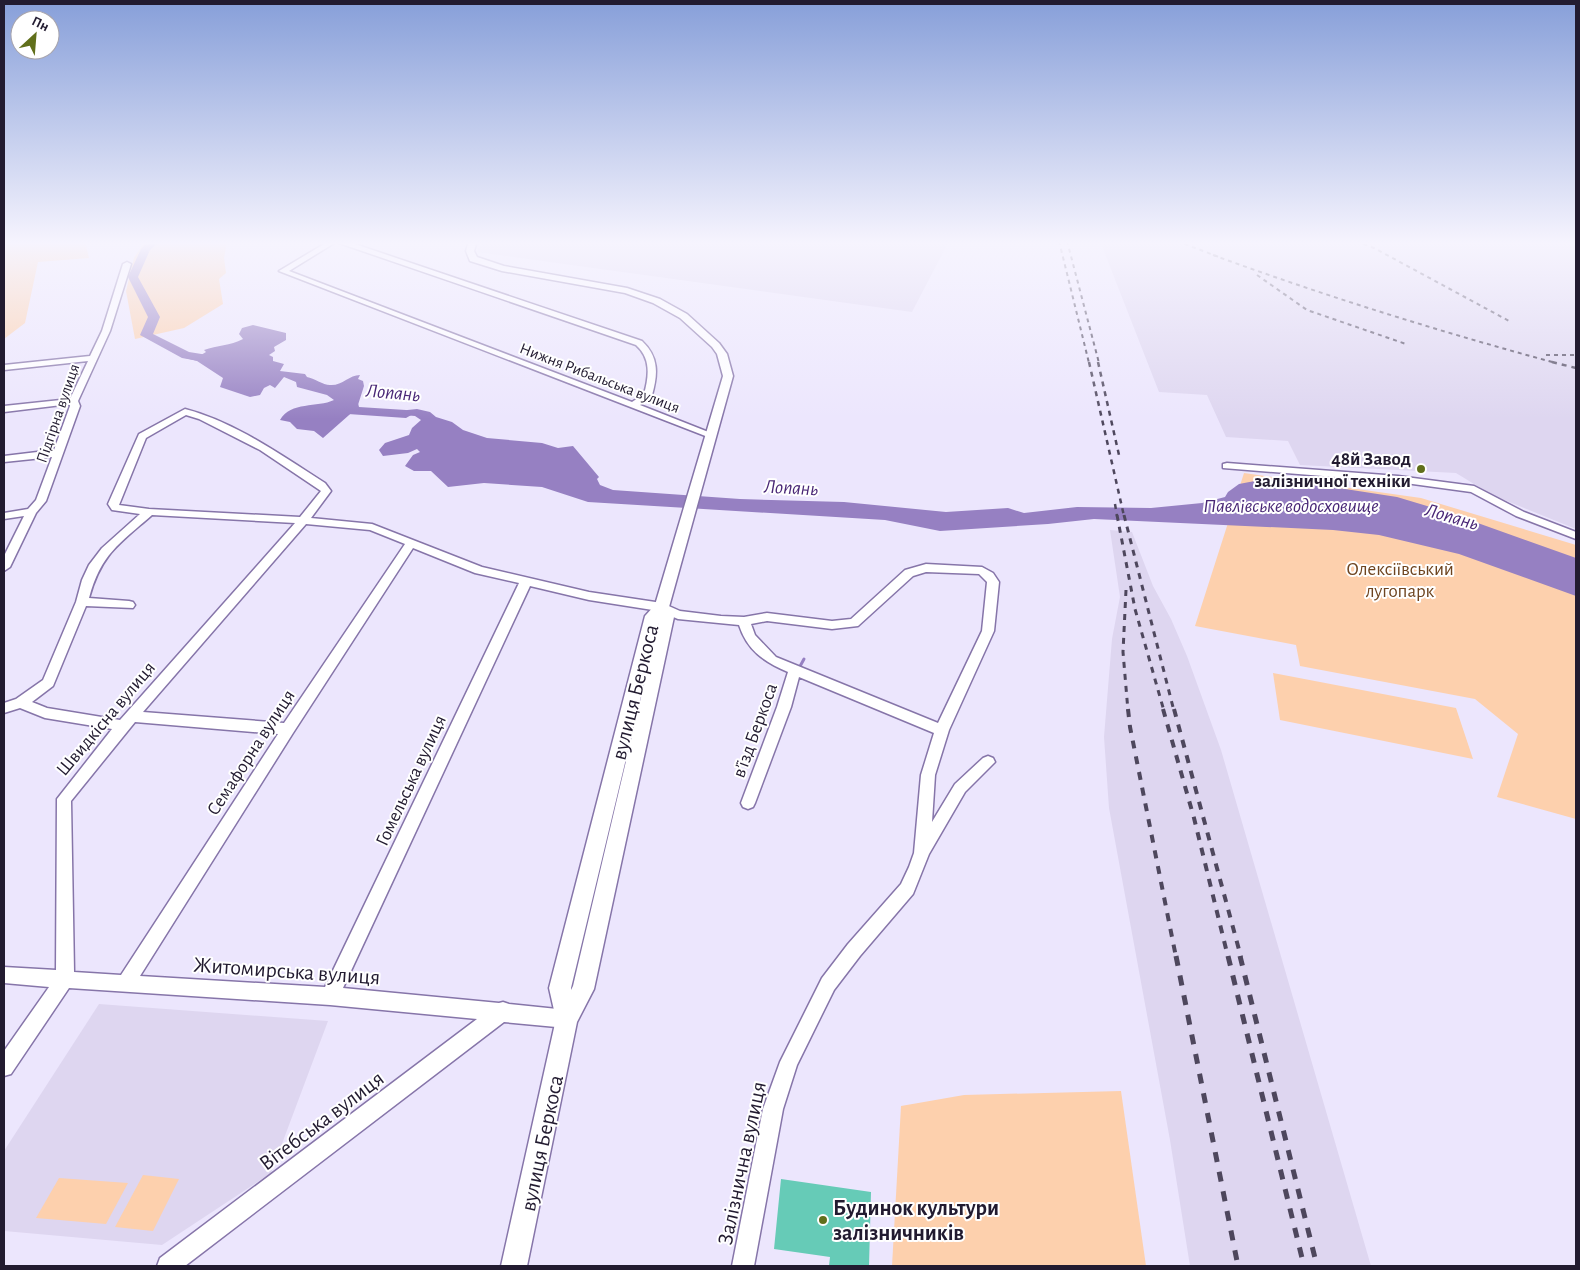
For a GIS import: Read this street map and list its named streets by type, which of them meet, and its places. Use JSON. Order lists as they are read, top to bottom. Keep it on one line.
{"streets":{"street":["Нижня Рибальська вулиця","Підгірна вулиця","вулиця Беркоса","Швидкісна вулиця","в’їзд Беркоса","Семафорна вулиця","Гомельська вулиця","Житомирська вулиця","Вітебська вулиця","Залізнична вулиця"]},"crossings":[["вулиця Беркоса","Житомирська вулиця"],["Швидкісна вулиця","Житомирська вулиця"],["Семафорна вулиця","Житомирська вулиця"],["Гомельська вулиця","Житомирська вулиця"],["Житомирська вулиця","Вітебська вулиця"]],"water":["Лопань","Павлівське водосховище"],"parks":["Олексіївський лугопарк"],"places":["48й Завод залізничної техніки","Будинок культури залізничників"],"north":"top right"}
